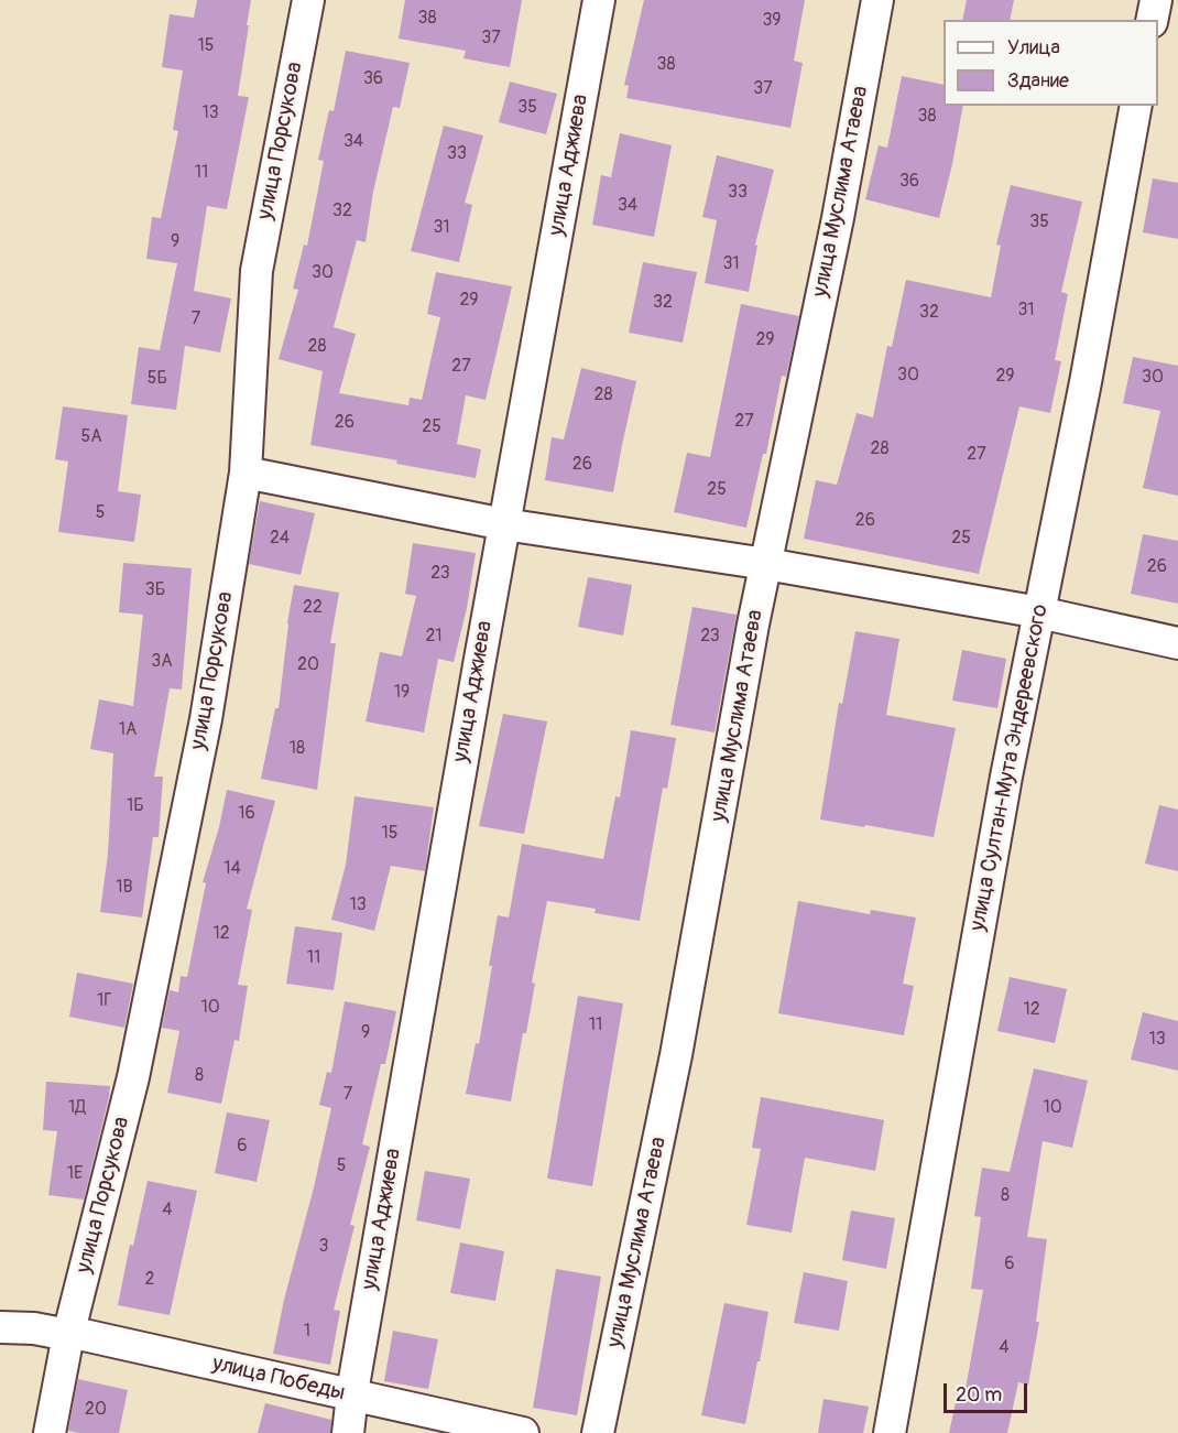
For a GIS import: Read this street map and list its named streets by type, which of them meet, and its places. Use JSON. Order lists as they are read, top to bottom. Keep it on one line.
{"streets":{"street":["улица Порсукова","улица Аджиева","улица Муслима Атаева","улица Султан-Мута Эндереевского","улица Победы"]},"crossings":[["улица Порсукова","улица Победы"],["улица Аджиева","улица Победы"]],"house_numbers":["38","39","37","15","38","36","37","35","13","38","34","33","11","36","33","34","32","35","31","9","31","30","29","32","31","32","7","29","28","27","30","29","30","5Б","28","27","26","25","5А","28","27","26","25","5","26","24","25","26","23","3Б","22","21","23","3А","20","19","1А","18","1Б","16","15","14","1В","13","12","11","1Г","10","12","11","9","13","8","7","1Д","10","6","5","1Е","8","4","3","6","2","1","4","20"],"legend":["Улица","Здание"],"scale_bar":"20 m"}
